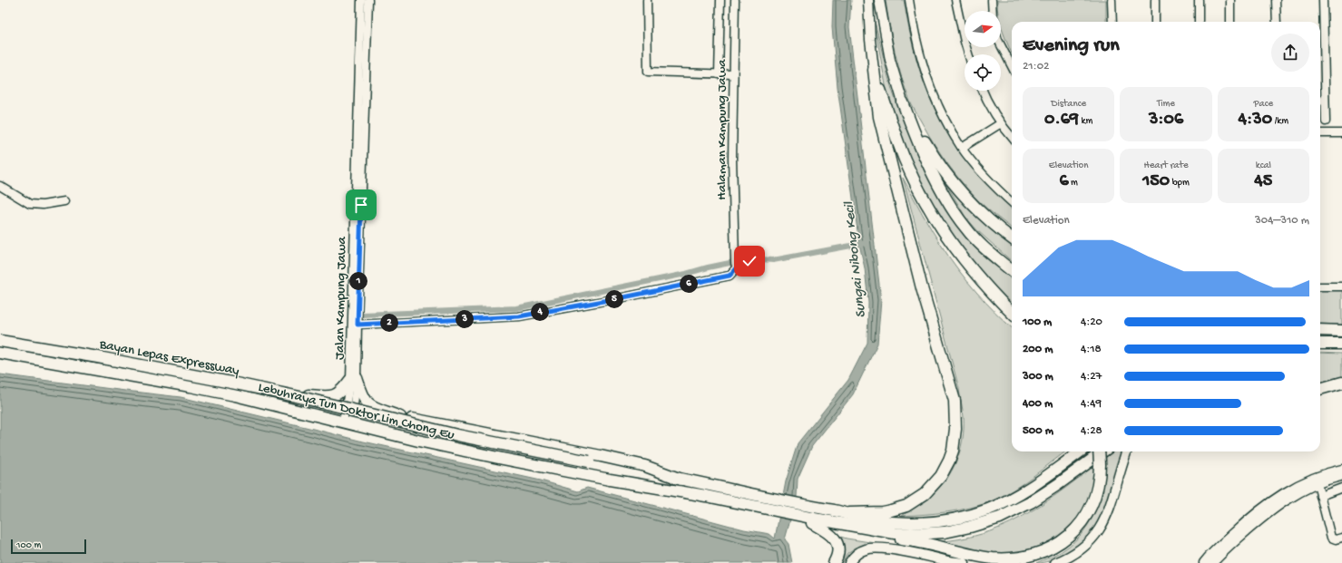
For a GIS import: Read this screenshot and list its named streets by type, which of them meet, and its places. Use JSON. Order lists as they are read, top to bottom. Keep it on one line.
{"streets":{"highway":["Bayan Lepas Expressway","Lebuhraya Tun Doktor Lim Chong Eu"],"street":["Halaman Kampung Jawa","Jalan Kampung Jawa"]},"crossings":[["Jalan Kampung Jawa","Lebuhraya Tun Doktor Lim Chong Eu"],["Bayan Lepas Expressway","Lebuhraya Tun Doktor Lim Chong Eu"]],"water":["Sungai Nibong Kecil"],"scale_bar":"100 m","north":"right","page":{"heading":["Evening run","21:02"],"stats":[["Distance","0.69 km"],["Time","3:06"],["Pace","4:30 /km"],["Elevation","6 m"],["Heart rate","150 bpm"],["kcal","45"]],"chart":["Elevation","304–310 m"],"pins":["1","6","5","4","3","2"],"list":[{"name":"100 m","note":"4:20"},{"name":"200 m","note":"4:18"},{"name":"300 m","note":"4:27"},{"name":"400 m","note":"4:49"},{"name":"500 m","note":"4:28"}],"scale":"100 m"}}
